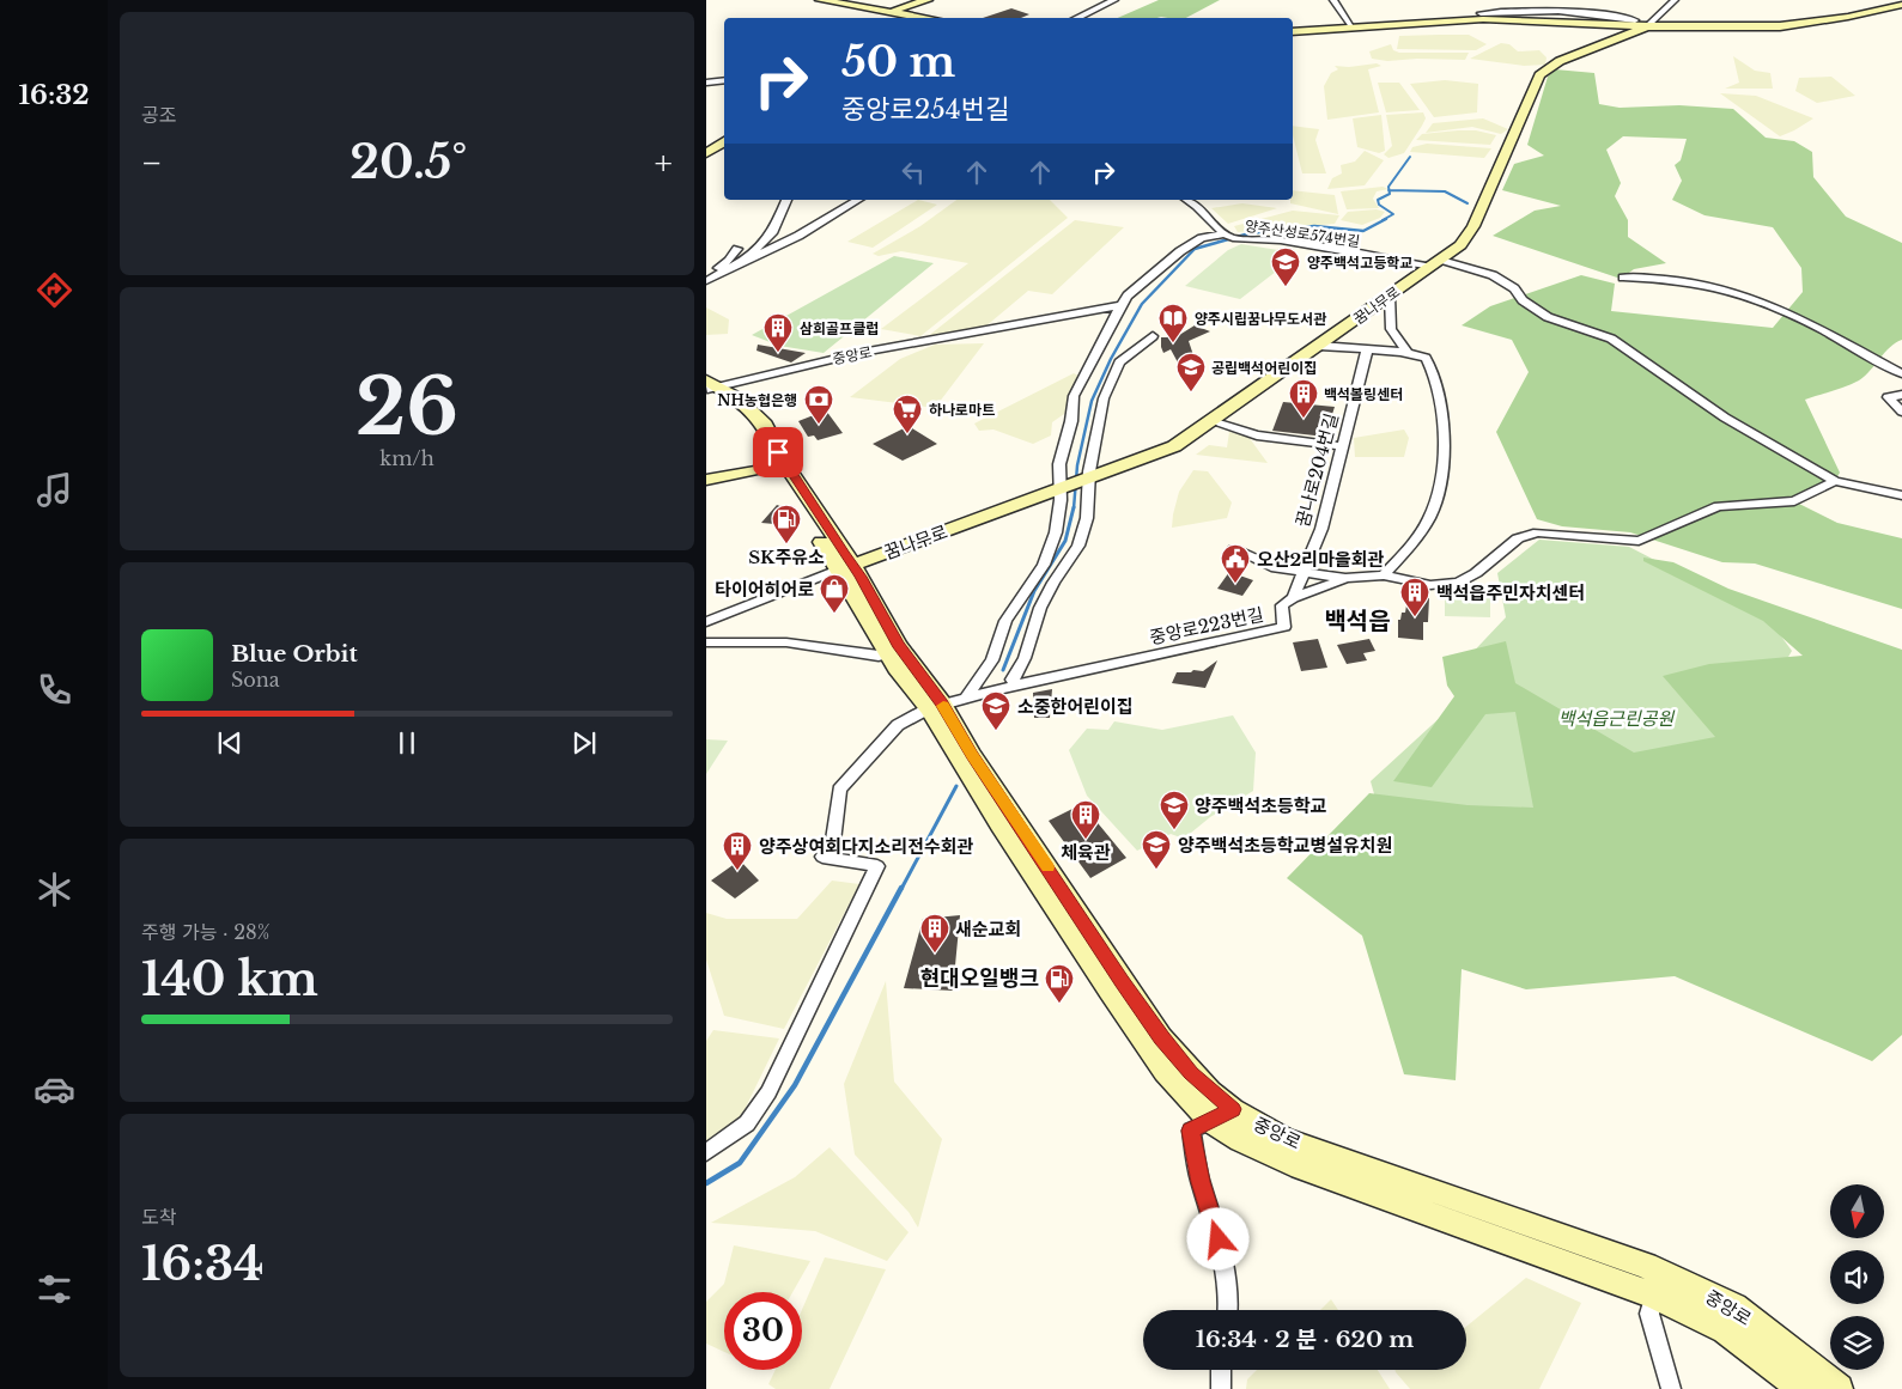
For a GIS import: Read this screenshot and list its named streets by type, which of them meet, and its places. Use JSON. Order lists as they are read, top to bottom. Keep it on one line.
{"streets":{"main road":["중앙로"],"street":["양주산성로574번길","꿈나무로","꿈나로204번길","중앙로223번길"]},"crossings":[["양주산성로574번길","꿈나무로"],["꿈나무로","중앙로"],["꿈나로204번길","중앙로223번길"]],"districts":["백석읍"],"parks":["백석읍근린공원"],"places":{"school or university":["양주백석고등학교","공립백석어린이집","소중한어린이집","양주백석초등학교","양주백석초등학교병설유치원"],"library":["양주시립꿈나무도서관"],"building":["삼희골프클럽","백석볼링센터","백석읍주민자치센터","체육관","양주상여회다지소리전수회관","새순교회"],"bank":["NH농협은행"],"supermarket":["하나로마트"],"fuel station":["SK주유소","현대오일뱅크"],"public building":["오산2리마을회관"],"shop":["타이어히어로"]},"north":"bottom","page":{"tabs":"16:32","tile":["공조",["26","km/h"],["주행 가능 · 28%","140 km"],["도착","16:34"]],"turn":["50 m","중앙로254번길"],"heat":["−","20.5°","+"],"song":["Blue Orbit","Sona"],"limit":"30","trip":"16:34 · 2 분 · 620 m"}}
